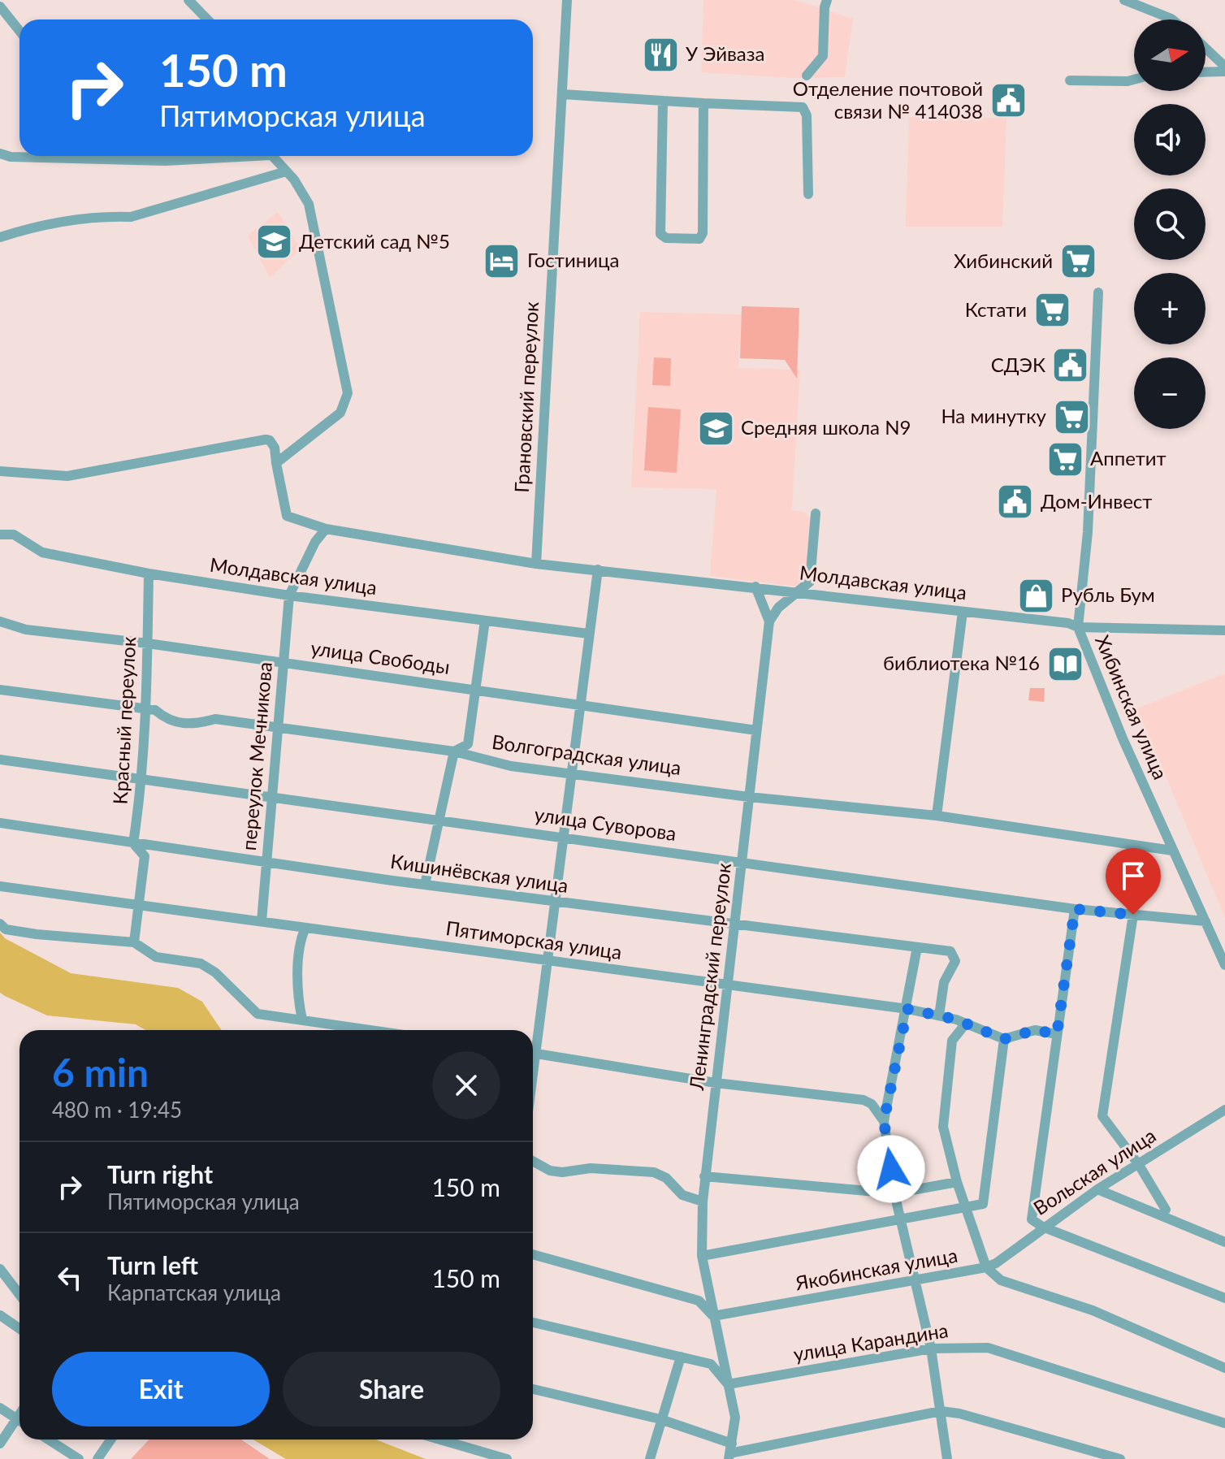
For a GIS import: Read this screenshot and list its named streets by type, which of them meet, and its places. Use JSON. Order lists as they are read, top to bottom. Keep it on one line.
{"streets":{"street":["Грановский переулок","Молдавская улица","улица Свободы","Хибинская улица","Красный переулок","Волгоградская улица","переулок Мечникова","улица Суворова","Кишинёвская улица","Пятиморская улица","Ленинградский переулок","Вольская улица","Якобинская улица","улица Карандина"]},"crossings":[["Грановский переулок","Молдавская улица"],["Молдавская улица","Хибинская улица"],["Молдавская улица","Красный переулок"],["Молдавская улица","переулок Мечникова"],["улица Свободы","Красный переулок"],["улица Свободы","переулок Мечникова"],["улица Свободы","Ленинградский переулок"],["Хибинская улица","Волгоградская улица"],["Хибинская улица","улица Суворова"],["Красный переулок","Волгоградская улица"],["Красный переулок","улица Суворова"],["Красный переулок","Кишинёвская улица"],["Красный переулок","Пятиморская улица"],["Волгоградская улица","переулок Мечникова"],["Волгоградская улица","Ленинградский переулок"],["переулок Мечникова","улица Суворова"],["переулок Мечникова","Кишинёвская улица"],["переулок Мечникова","Пятиморская улица"],["улица Суворова","Ленинградский переулок"],["Кишинёвская улица","Пятиморская улица"],["Кишинёвская улица","Ленинградский переулок"],["Пятиморская улица","Ленинградский переулок"],["Ленинградский переулок","Якобинская улица"],["Ленинградский переулок","улица Карандина"],["Вольская улица","Якобинская улица"]],"places":{"restaurant":["У Эйваза"],"public building":["Отделение почтовой связи № 414038","СДЭК","Дом-Инвест"],"school or university":["Детский сад №5","Средняя школа N9"],"hotel":["Гостиница"],"supermarket":["Хибинский","Кстати","На минутку","Аппетит"],"shop":["Рубль Бум"],"library":["библиотека №16"]},"north":"right","page":{"map_buttons":["+","−"],"turn":["150 m","Пятиморская улица"],"heading":["6 min","480 m · 19:45"],"list":[{"name":"Turn right","note":"Пятиморская улица","value":"150 m"},{"name":"Turn left","note":"Карпатская улица","value":"150 m"}],"buttons":["Exit","Share"]}}
